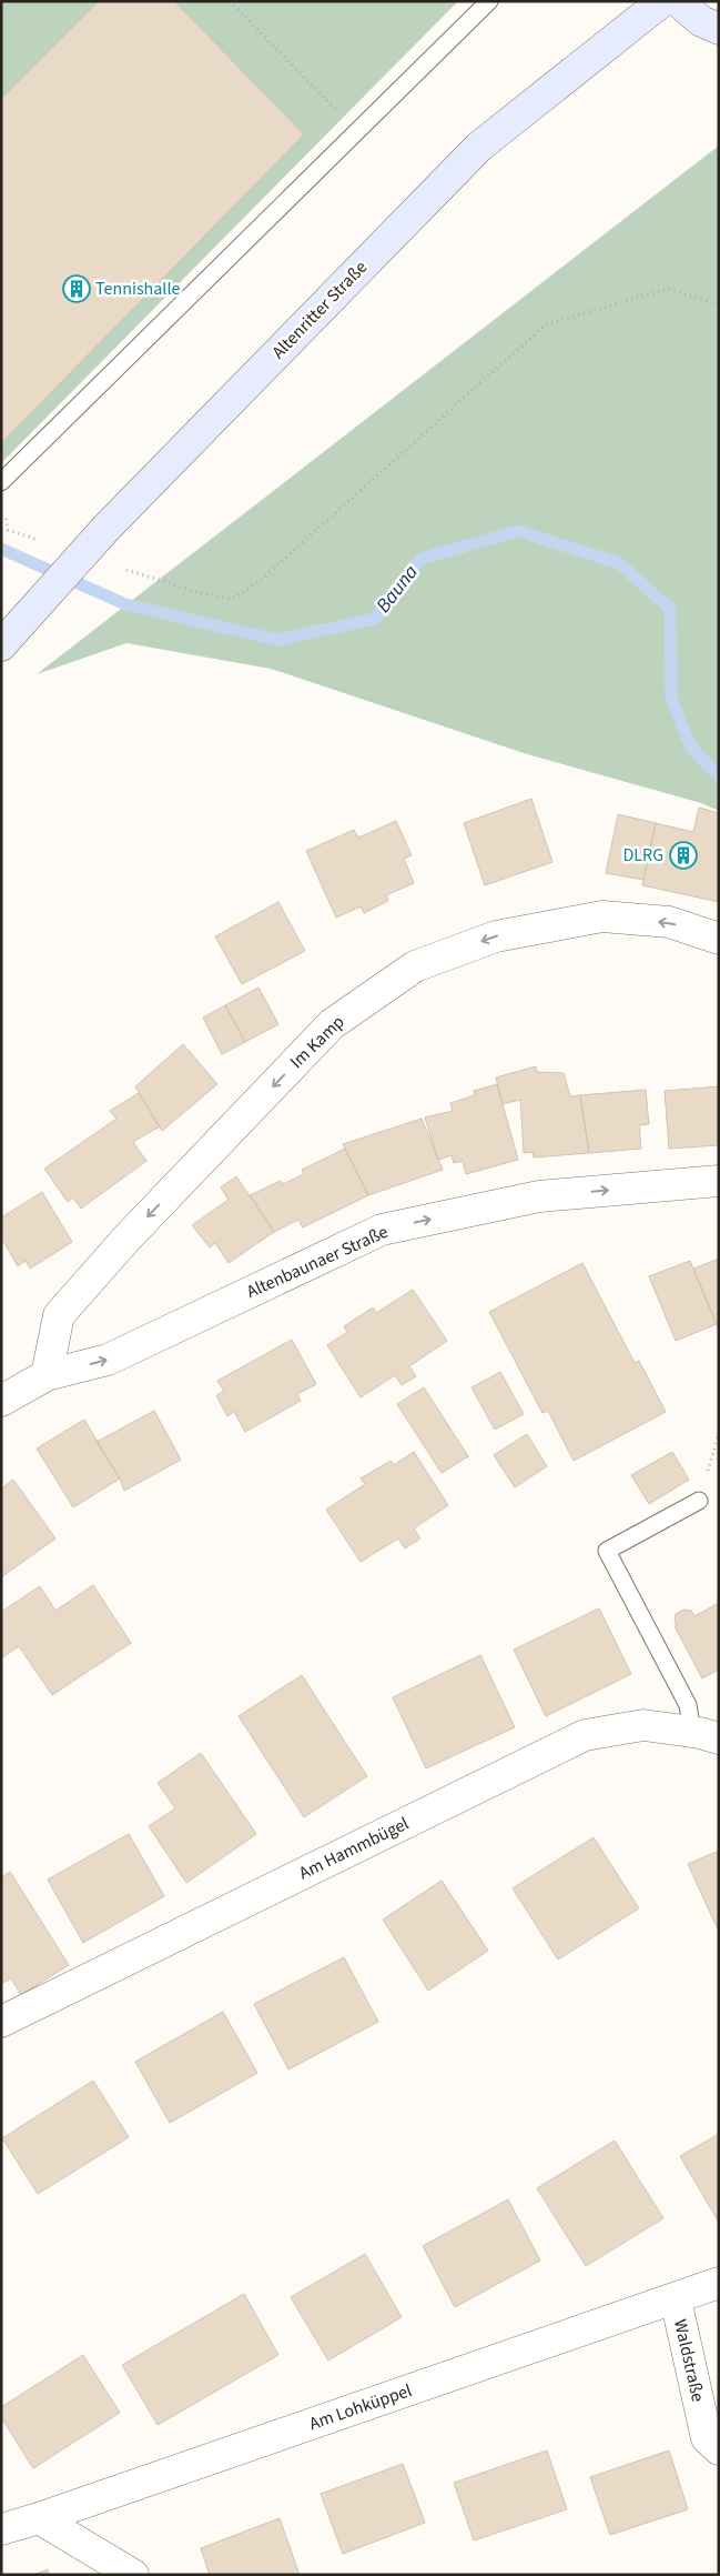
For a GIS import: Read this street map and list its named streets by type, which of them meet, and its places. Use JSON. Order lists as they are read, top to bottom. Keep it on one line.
{"streets":{"main road":["Altenritter Straße"],"street":["Im Kamp","Altenbaunaer Straße","Am Hammbügel","Waldstraße","Am Lohküppel"]},"crossings":[["Im Kamp","Altenbaunaer Straße"],["Waldstraße","Am Lohküppel"]],"one_way":["Im Kamp","Altenbaunaer Straße"],"water":["Bauna"],"places":{"building":["Tennishalle","DLRG"]}}
